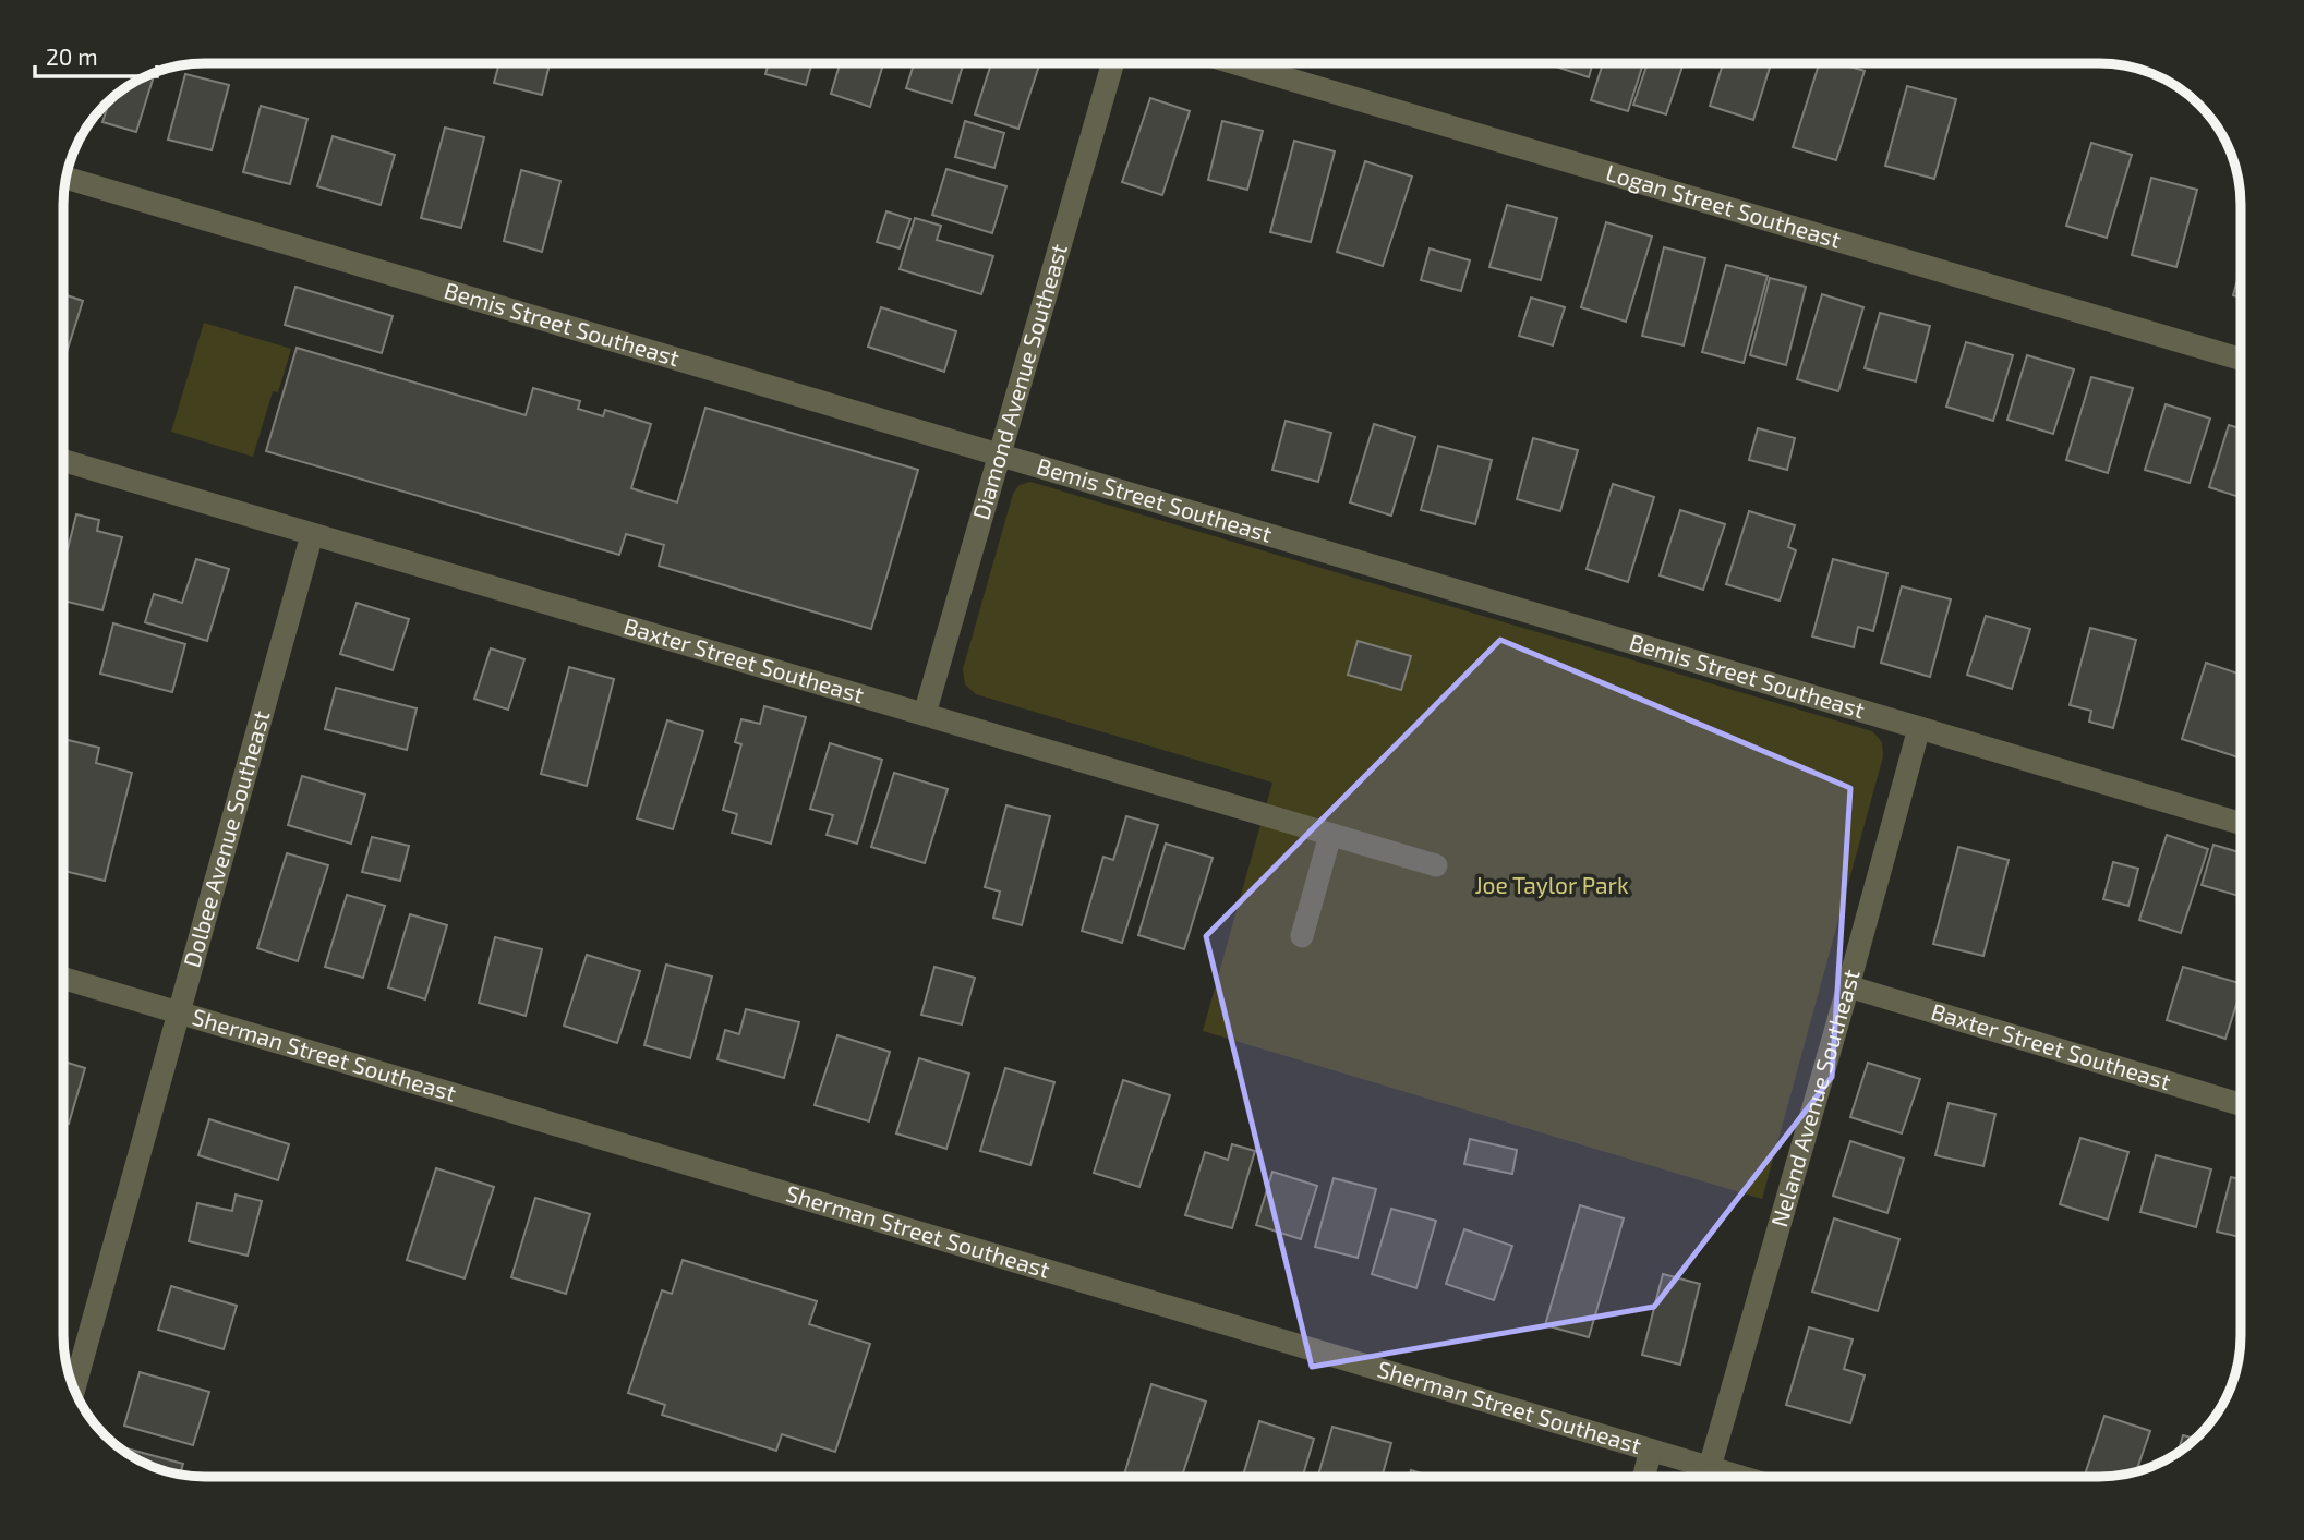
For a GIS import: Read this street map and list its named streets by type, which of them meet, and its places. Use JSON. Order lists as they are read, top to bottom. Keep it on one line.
{"streets":{"street":["Logan Street Southeast","Bemis Street Southeast","Diamond Avenue Southeast","Baxter Street Southeast","Dolbee Avenue Southeast","Sherman Street Southeast","Neland Avenue Southeast"]},"crossings":[["Bemis Street Southeast","Diamond Avenue Southeast"],["Bemis Street Southeast","Neland Avenue Southeast"],["Diamond Avenue Southeast","Baxter Street Southeast"],["Baxter Street Southeast","Dolbee Avenue Southeast"],["Baxter Street Southeast","Neland Avenue Southeast"],["Dolbee Avenue Southeast","Sherman Street Southeast"],["Sherman Street Southeast","Neland Avenue Southeast"]],"parks":["Joe Taylor Park"],"scale_bar":"20 m"}
